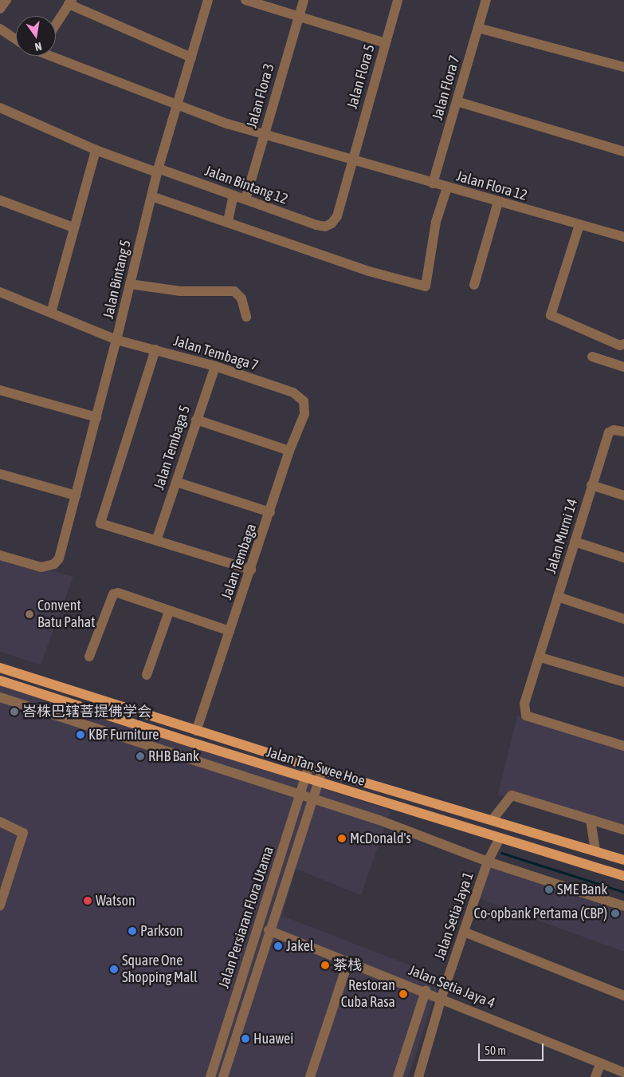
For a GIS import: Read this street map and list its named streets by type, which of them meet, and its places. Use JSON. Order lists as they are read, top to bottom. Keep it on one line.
{"streets":{"main road":["Jalan Tan Swee Hoe"],"street":["Jalan Flora 5","Jalan Flora 7","Jalan Flora 3","Jalan Bintang 12","Jalan Flora 12","Jalan Bintang 5","Jalan Tembaga 7","Jalan Tembaga 5","Jalan Murni 14","Jalan Tembaga","Jalan Setia Jaya 1","Jalan Persiaran Flora Utama","Jalan Setia Jaya 4"]},"crossings":[["Jalan Flora 5","Jalan Bintang 12"],["Jalan Flora 5","Jalan Flora 12"],["Jalan Flora 7","Jalan Flora 12"],["Jalan Flora 3","Jalan Bintang 12"],["Jalan Flora 3","Jalan Flora 12"],["Jalan Bintang 12","Jalan Bintang 5"],["Jalan Flora 12","Jalan Bintang 5"],["Jalan Bintang 5","Jalan Tembaga 7"],["Jalan Tembaga 7","Jalan Tembaga 5"],["Jalan Tembaga 7","Jalan Tembaga"],["Jalan Tembaga","Jalan Tan Swee Hoe"],["Jalan Tan Swee Hoe","Jalan Setia Jaya 1"],["Jalan Tan Swee Hoe","Jalan Persiaran Flora Utama"],["Jalan Setia Jaya 1","Jalan Setia Jaya 4"],["Jalan Persiaran Flora Utama","Jalan Setia Jaya 4"]],"places":["Convent Batu Pahat","峇株巴辖菩提佛学会","KBF Furniture","RHB Bank","McDonald's","SME Bank","Watson","Co-opbank Pertama (CBP)","Parkson","Jakel","茶栈","Square One Shopping Mall","Restoran Cuba Rasa","Huawei"],"scale_bar":"50 m","north":"bottom"}
